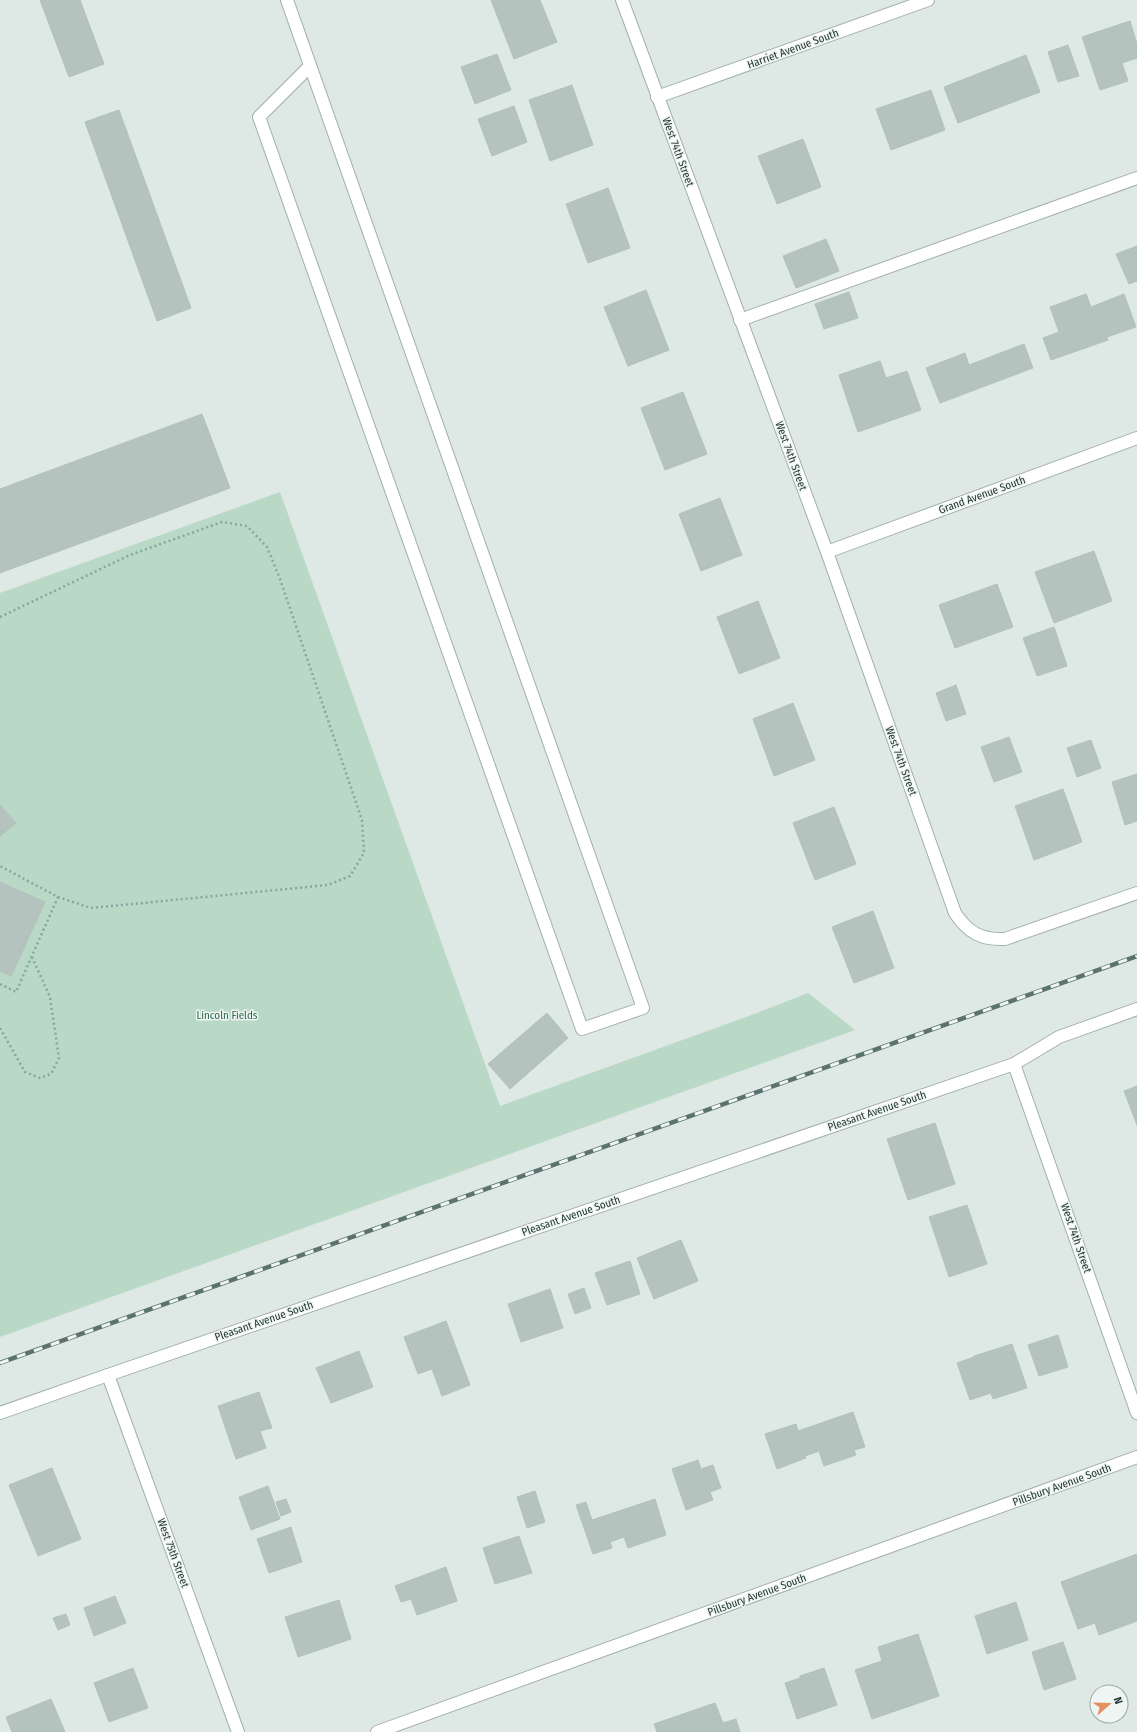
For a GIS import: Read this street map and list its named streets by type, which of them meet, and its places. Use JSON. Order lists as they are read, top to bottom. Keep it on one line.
{"streets":{"street":["Harriet Avenue South","West 74th Street","Grand Avenue South","Pleasant Avenue South","Pillsbury Avenue South","West 75th Street"]},"crossings":[["Harriet Avenue South","West 74th Street"],["West 74th Street","Grand Avenue South"],["West 74th Street","Pleasant Avenue South"],["Pleasant Avenue South","West 75th Street"]],"parks":["Lincoln Fields"],"north":"right"}
